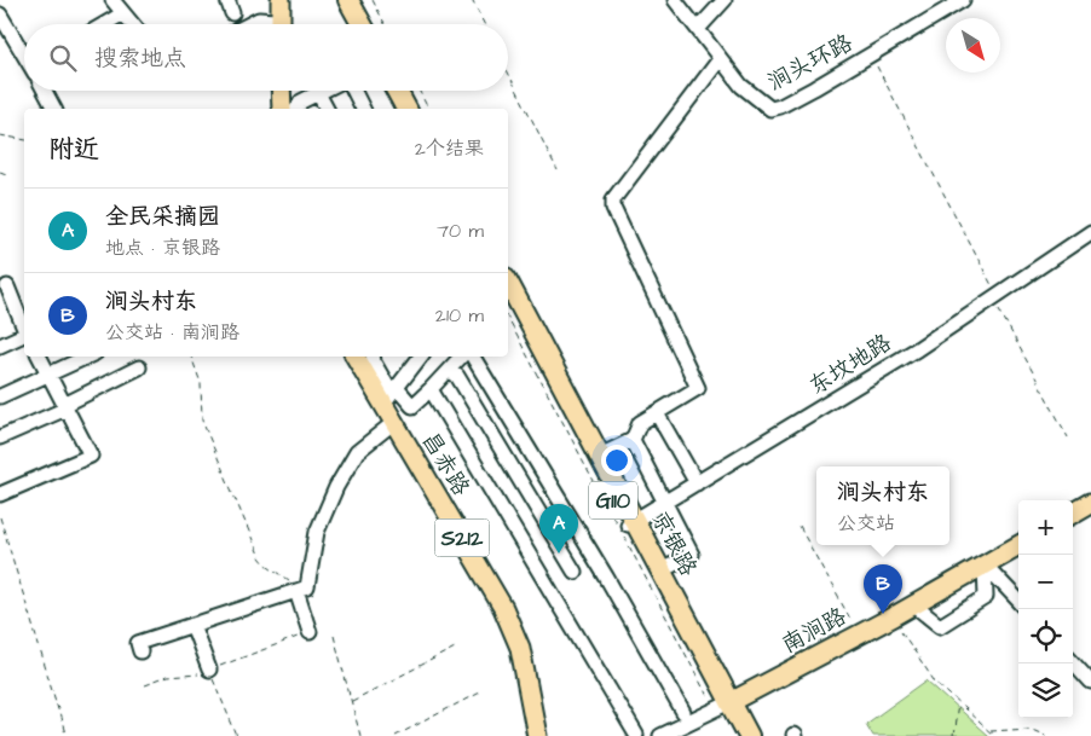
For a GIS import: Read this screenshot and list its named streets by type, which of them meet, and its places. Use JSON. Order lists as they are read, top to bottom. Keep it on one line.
{"streets":{"highway":["G110","京银路"],"main road":["昌赤路","S212","南涧路"],"street":["涧头环路","东坟地路"]},"crossings":[["东坟地路","京银路"],["京银路","南涧路"]],"north":"bottom right","page":{"search":"搜索地点","heading":["附近","2个结果"],"list":[{"mark":"A","name":"全民采摘园","note":"地点 · 京银路","value":"70 m"},{"mark":"B","name":"涧头村东","note":"公交站 · 南涧路","value":"210 m"}],"popup":["涧头村东","公交站"],"map_buttons":["+","−"],"pins":["A","B"]}}
